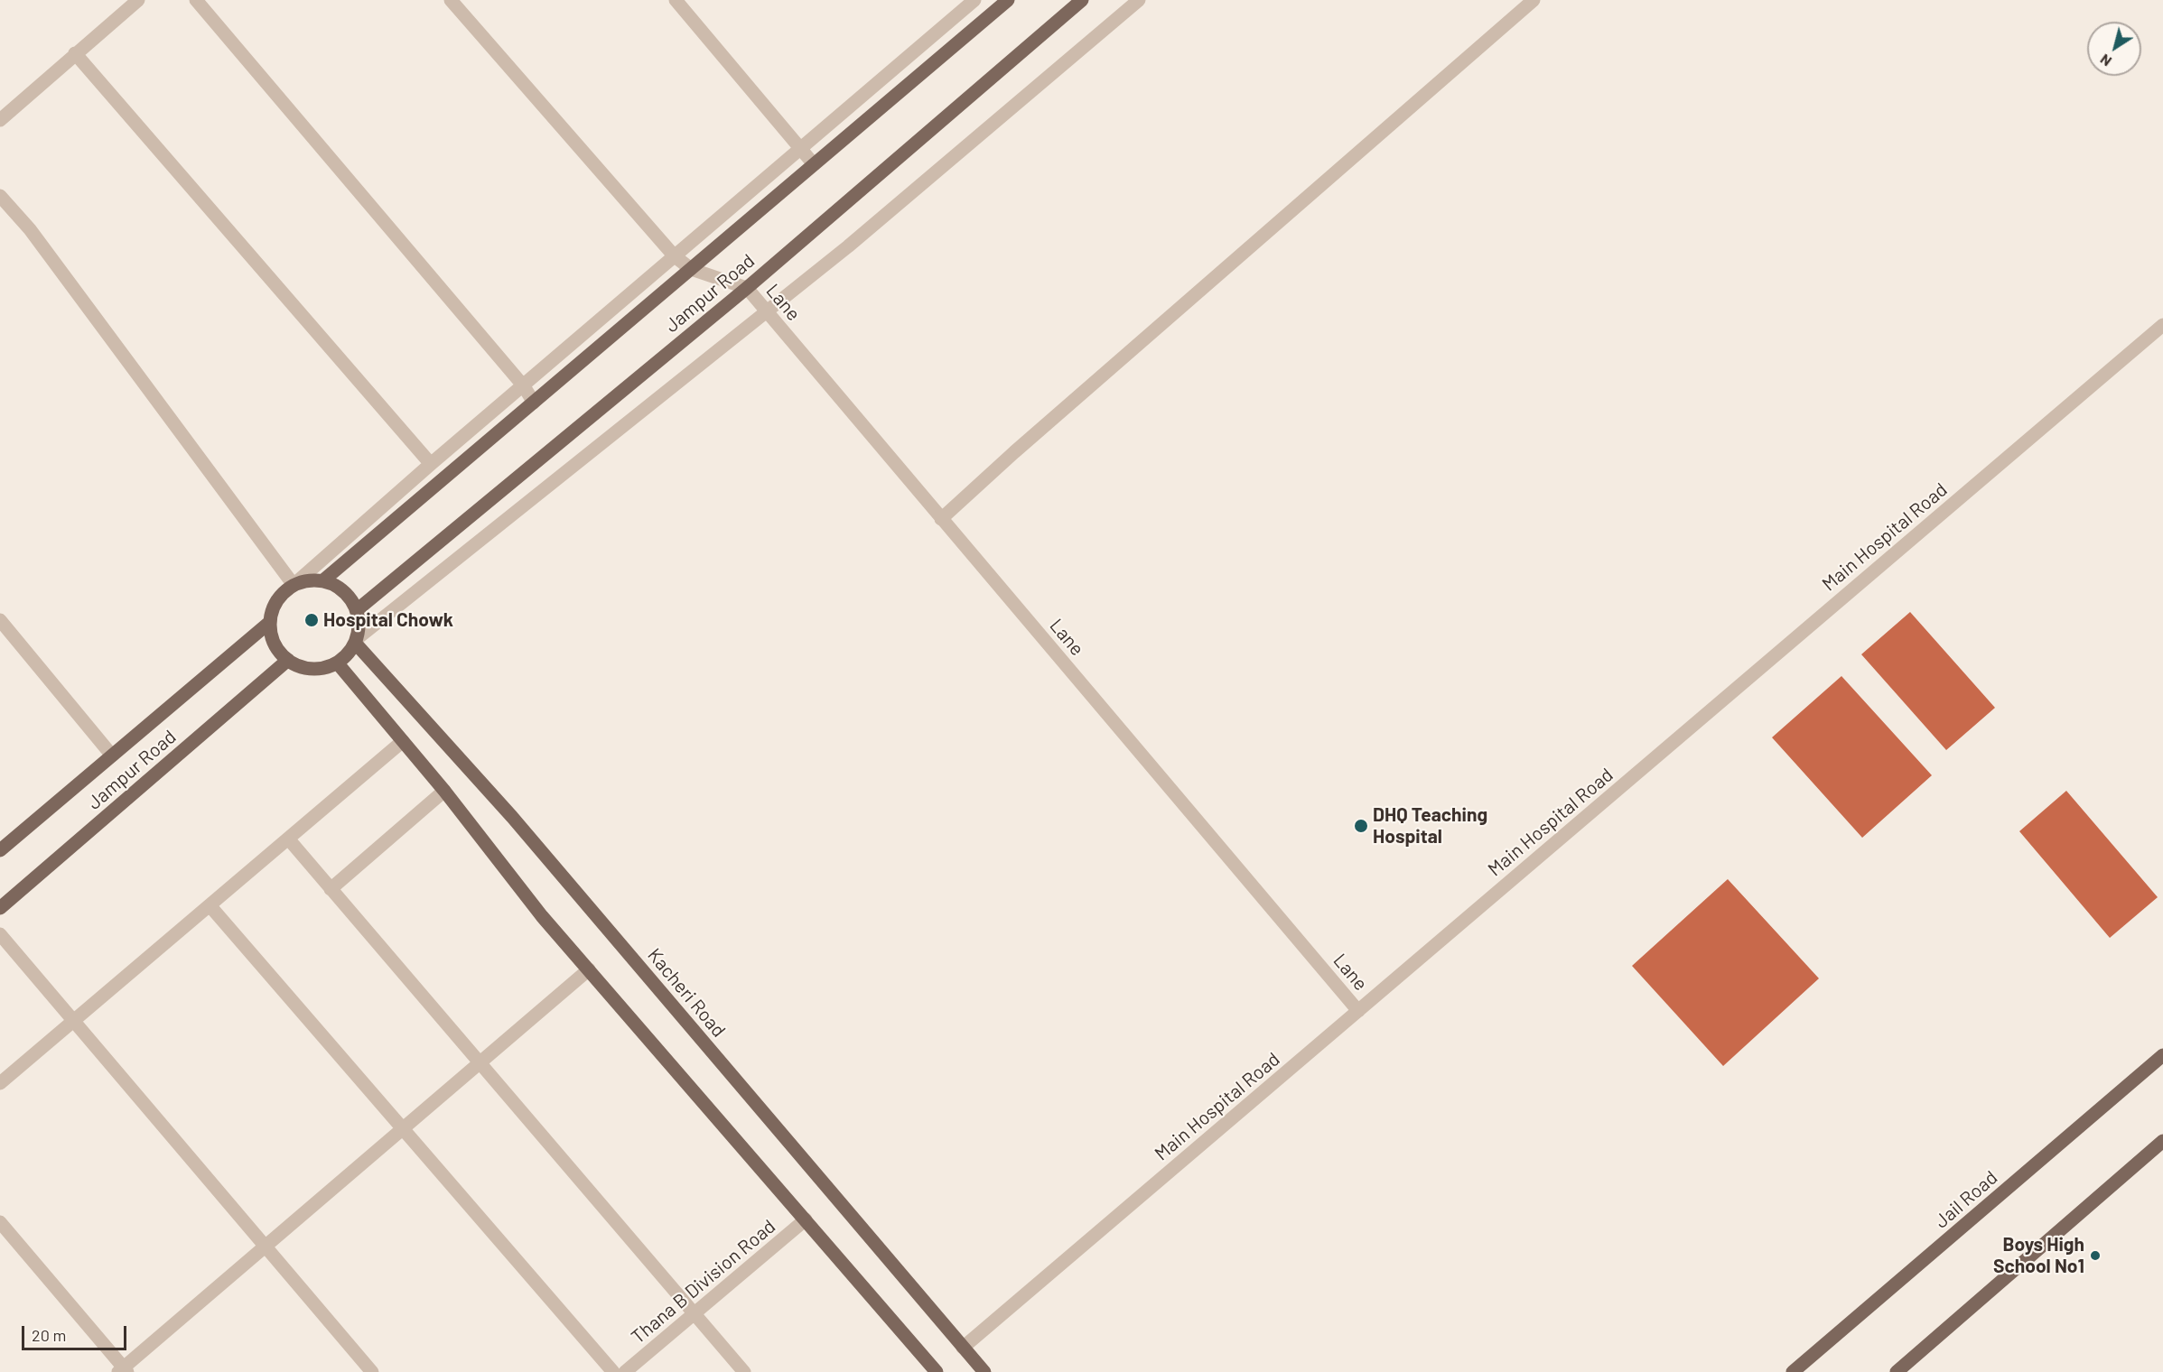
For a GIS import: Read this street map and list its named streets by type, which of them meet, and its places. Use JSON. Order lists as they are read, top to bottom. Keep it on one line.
{"streets":{"main road":["Jampur Road","Kacheri Road","Jail Road"],"street":["Lane","Main Hospital Road","Thana B Division Road"]},"crossings":[["Jampur Road","Lane"],["Jampur Road","Kacheri Road"],["Lane","Main Hospital Road"],["Main Hospital Road","Kacheri Road"]],"places":["Hospital Chowk","DHQ Teaching Hospital","Boys High School No1"],"scale_bar":"20 m","north":"bottom left"}
